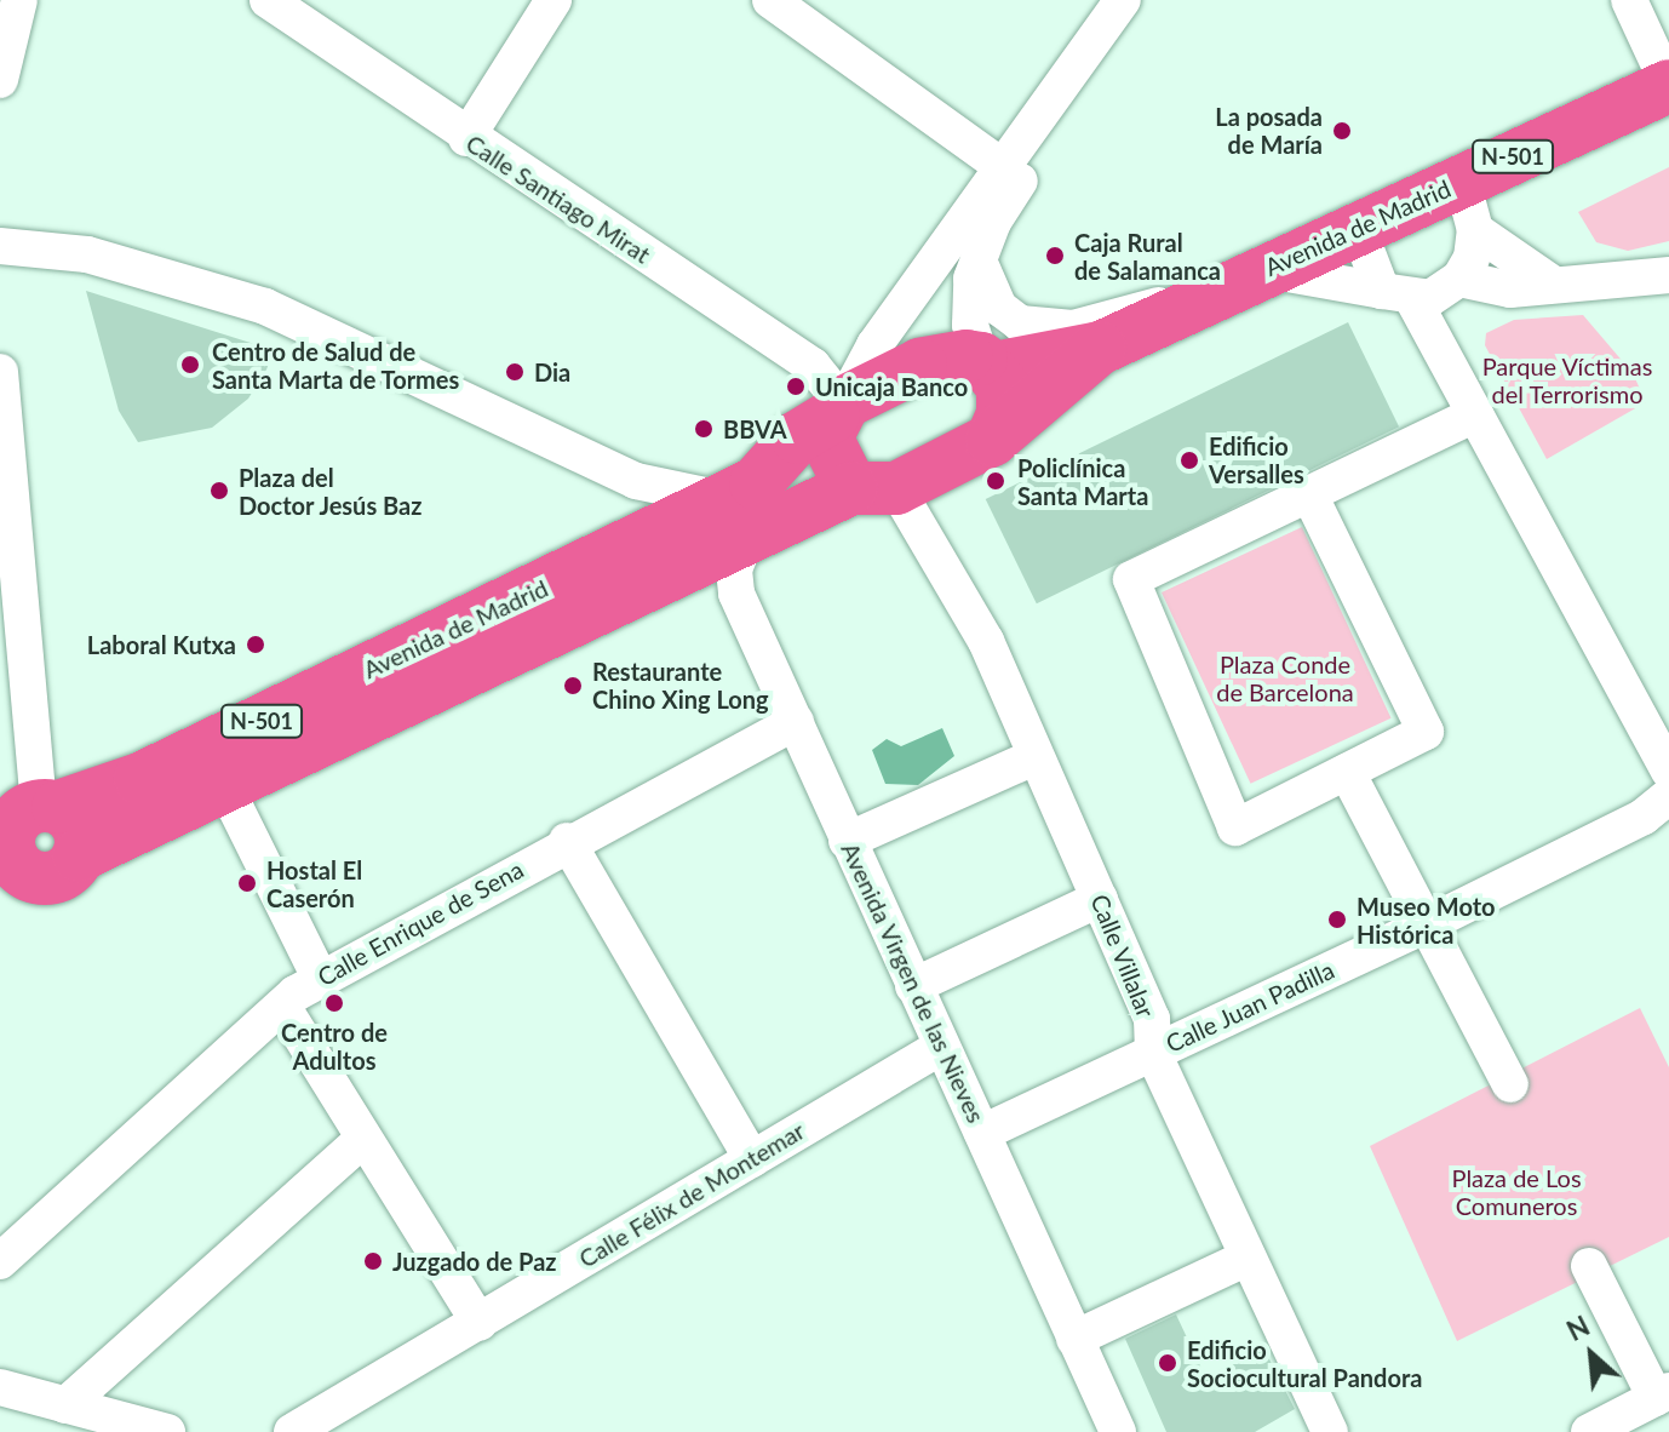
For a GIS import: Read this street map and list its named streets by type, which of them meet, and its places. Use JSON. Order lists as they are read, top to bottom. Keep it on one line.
{"streets":{"highway":["N-501","Avenida de Madrid"],"street":["Calle Santiago Mirat","Calle Enrique de Sena","Calle Villalar","Avenida Virgen de las Nieves","Calle Juan Padilla","Calle Félix de Montemar"]},"crossings":[["N-501","Calle Santiago Mirat"],["N-501","Avenida de Madrid"],["N-501","Calle Villalar"],["Calle Santiago Mirat","Avenida de Madrid"],["Avenida de Madrid","Calle Villalar"],["Avenida de Madrid","Avenida Virgen de las Nieves"],["Calle Enrique de Sena","Avenida Virgen de las Nieves"],["Calle Villalar","Calle Juan Padilla"],["Avenida Virgen de las Nieves","Calle Juan Padilla"],["Avenida Virgen de las Nieves","Calle Félix de Montemar"]],"parks":["Parque Víctimas del Terrorismo","Plaza Conde de Barcelona","Plaza de Los Comuneros"],"places":["La posada de María","Caja Rural de Salamanca","Centro de Salud de Santa Marta de Tormes","Dia","Unicaja Banco","BBVA","Edificio Versalles","Policlínica Santa Marta","Plaza del Doctor Jesús Baz","Laboral Kutxa","Restaurante Chino Xing Long","Hostal El Caserón","Museo Moto Histórica","Centro de Adultos","Juzgado de Paz","Edificio Sociocultural Pandora"],"north":"top left"}
